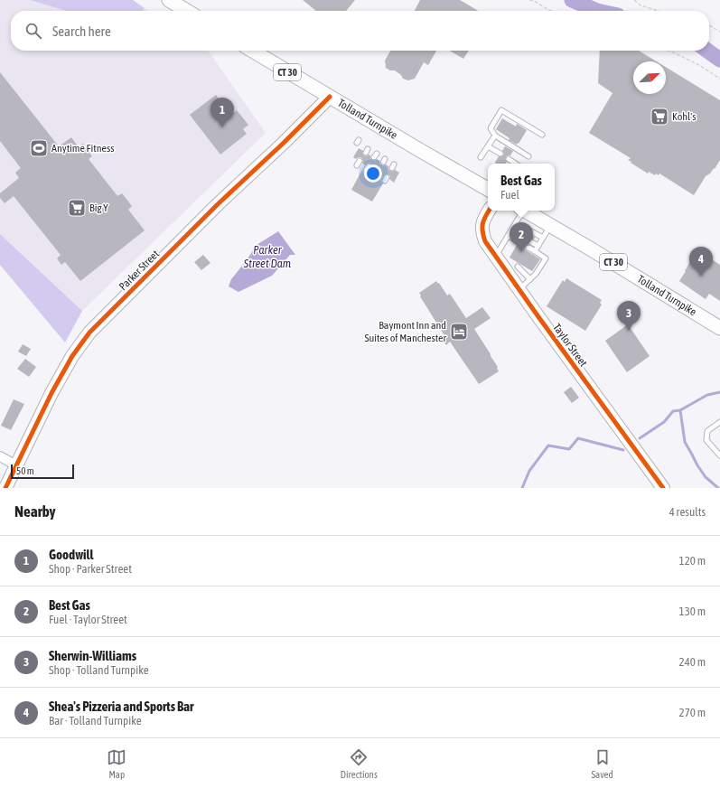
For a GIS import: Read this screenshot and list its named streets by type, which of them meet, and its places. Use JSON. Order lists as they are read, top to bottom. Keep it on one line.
{"streets":{"main road":["CT 30","Tolland Turnpike"],"street":["Parker Street","Taylor Street"]},"crossings":[["Tolland Turnpike","Parker Street"]],"water":["Parker Street Dam"],"places":{"supermarket":["Kohl's","Big Y"],"sports":["Anytime Fitness"],"hotel":["Baymont Inn and Suites of Manchester"]},"scale_bar":"50 m","north":"top right","page":{"search":"Search here","pins":["1","2","4","3"],"popup":["Best Gas","Fuel"],"scale":"50 m","heading":["Nearby","4 results"],"list":[{"mark":"1","name":"Goodwill","note":"Shop · Parker Street","value":"120 m"},{"mark":"2","name":"Best Gas","note":"Fuel · Taylor Street","value":"130 m"},{"mark":"3","name":"Sherwin-Williams","note":"Shop · Tolland Turnpike","value":"240 m"},{"mark":"4","name":"Shea's Pizzeria and Sports Bar","note":"Bar · Tolland Turnpike","value":"270 m"}],"nav":["Map","Directions","Saved"]}}
